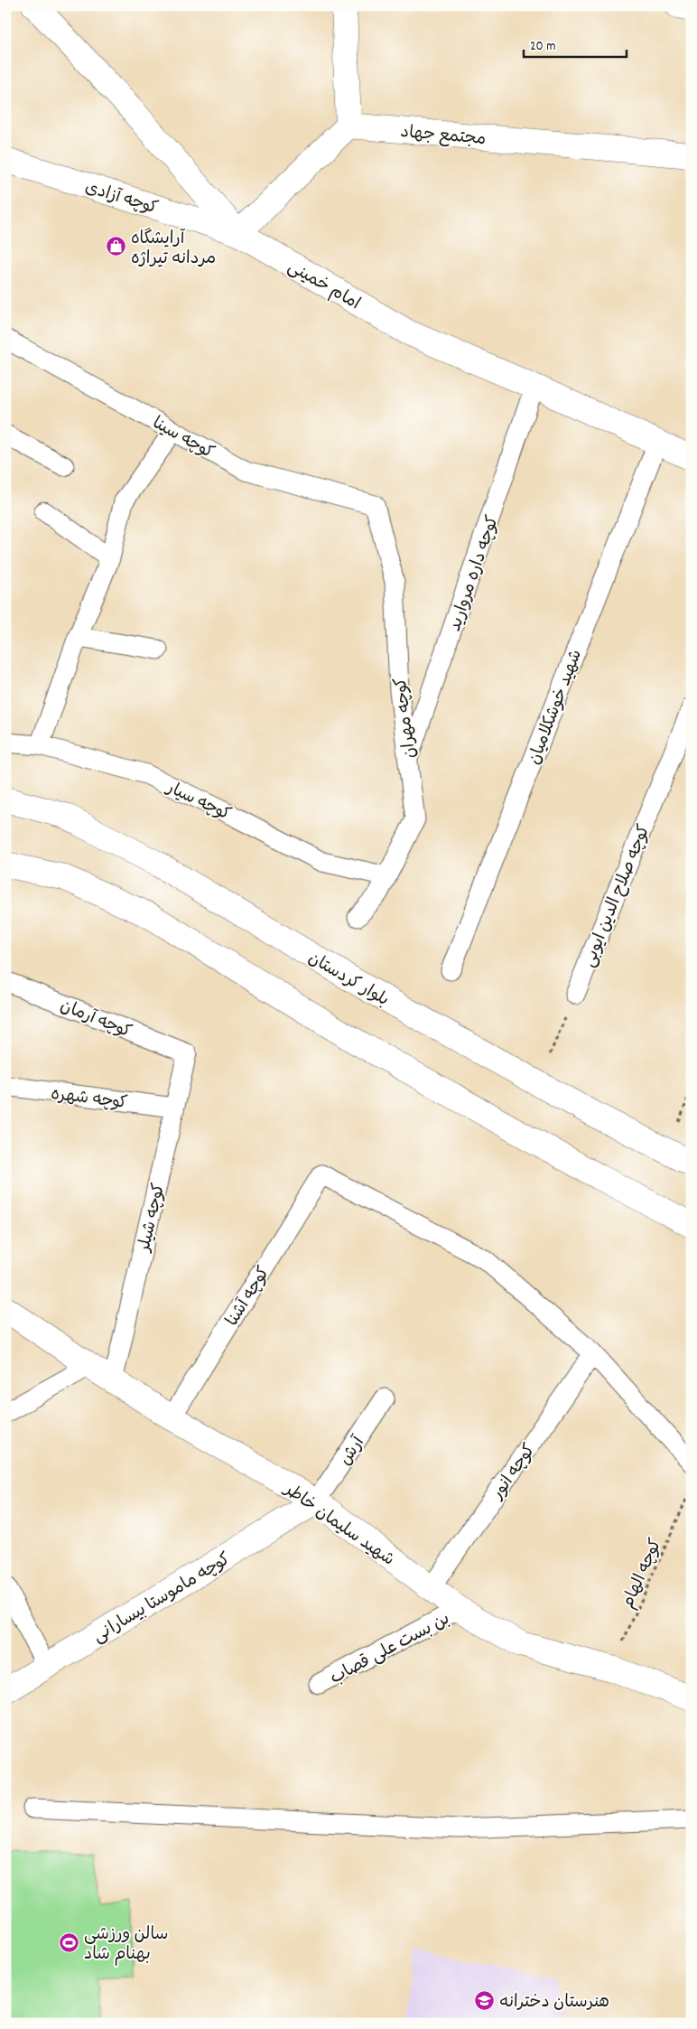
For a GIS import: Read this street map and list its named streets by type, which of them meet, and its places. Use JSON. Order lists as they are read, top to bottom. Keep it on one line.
{"streets":{"main road":["مجتمع جهاد","کوچه آزادی","امام خمینی","بلوار کردستان","شهید سلیمان خاطر","کوچه ماموستا بیسارانی"],"lane":["کوچه سینا","کوچه داره مروارید","شهید خوشکلامیان","کوچه مهران","کوچه سیار","کوچه صلاح الدین ایوبی","کوچه آرمان","کوچه شهره","کوچه شیلر","کوچه آشنا","آرش","کوچه انور","بن بست علی قصاب"],"path":["کوچه الهام"]},"crossings":[["کوچه آزادی","امام خمینی"],["امام خمینی","کوچه داره مروارید"],["امام خمینی","شهید خوشکلامیان"],["کوچه سینا","کوچه مهران"],["کوچه داره مروارید","کوچه مهران"],["کوچه مهران","کوچه سیار"],["کوچه آرمان","کوچه شیلر"],["کوچه شهره","کوچه شیلر"],["کوچه شیلر","شهید سلیمان خاطر"],["کوچه آشنا","کوچه انور"],["کوچه آشنا","شهید سلیمان خاطر"],["آرش","شهید سلیمان خاطر"],["آرش","کوچه ماموستا بیسارانی"],["کوچه انور","شهید سلیمان خاطر"],["شهید سلیمان خاطر","کوچه الهام"],["شهید سلیمان خاطر","کوچه ماموستا بیسارانی"],["شهید سلیمان خاطر","بن بست علی قصاب"]],"places":{"shop":["آرایشگاه مردانه تیراژه"],"sports":["سالن ورزشی بهنام شاد"],"school or university":["هنرستان دخترانه"]},"scale_bar":"20 m"}
